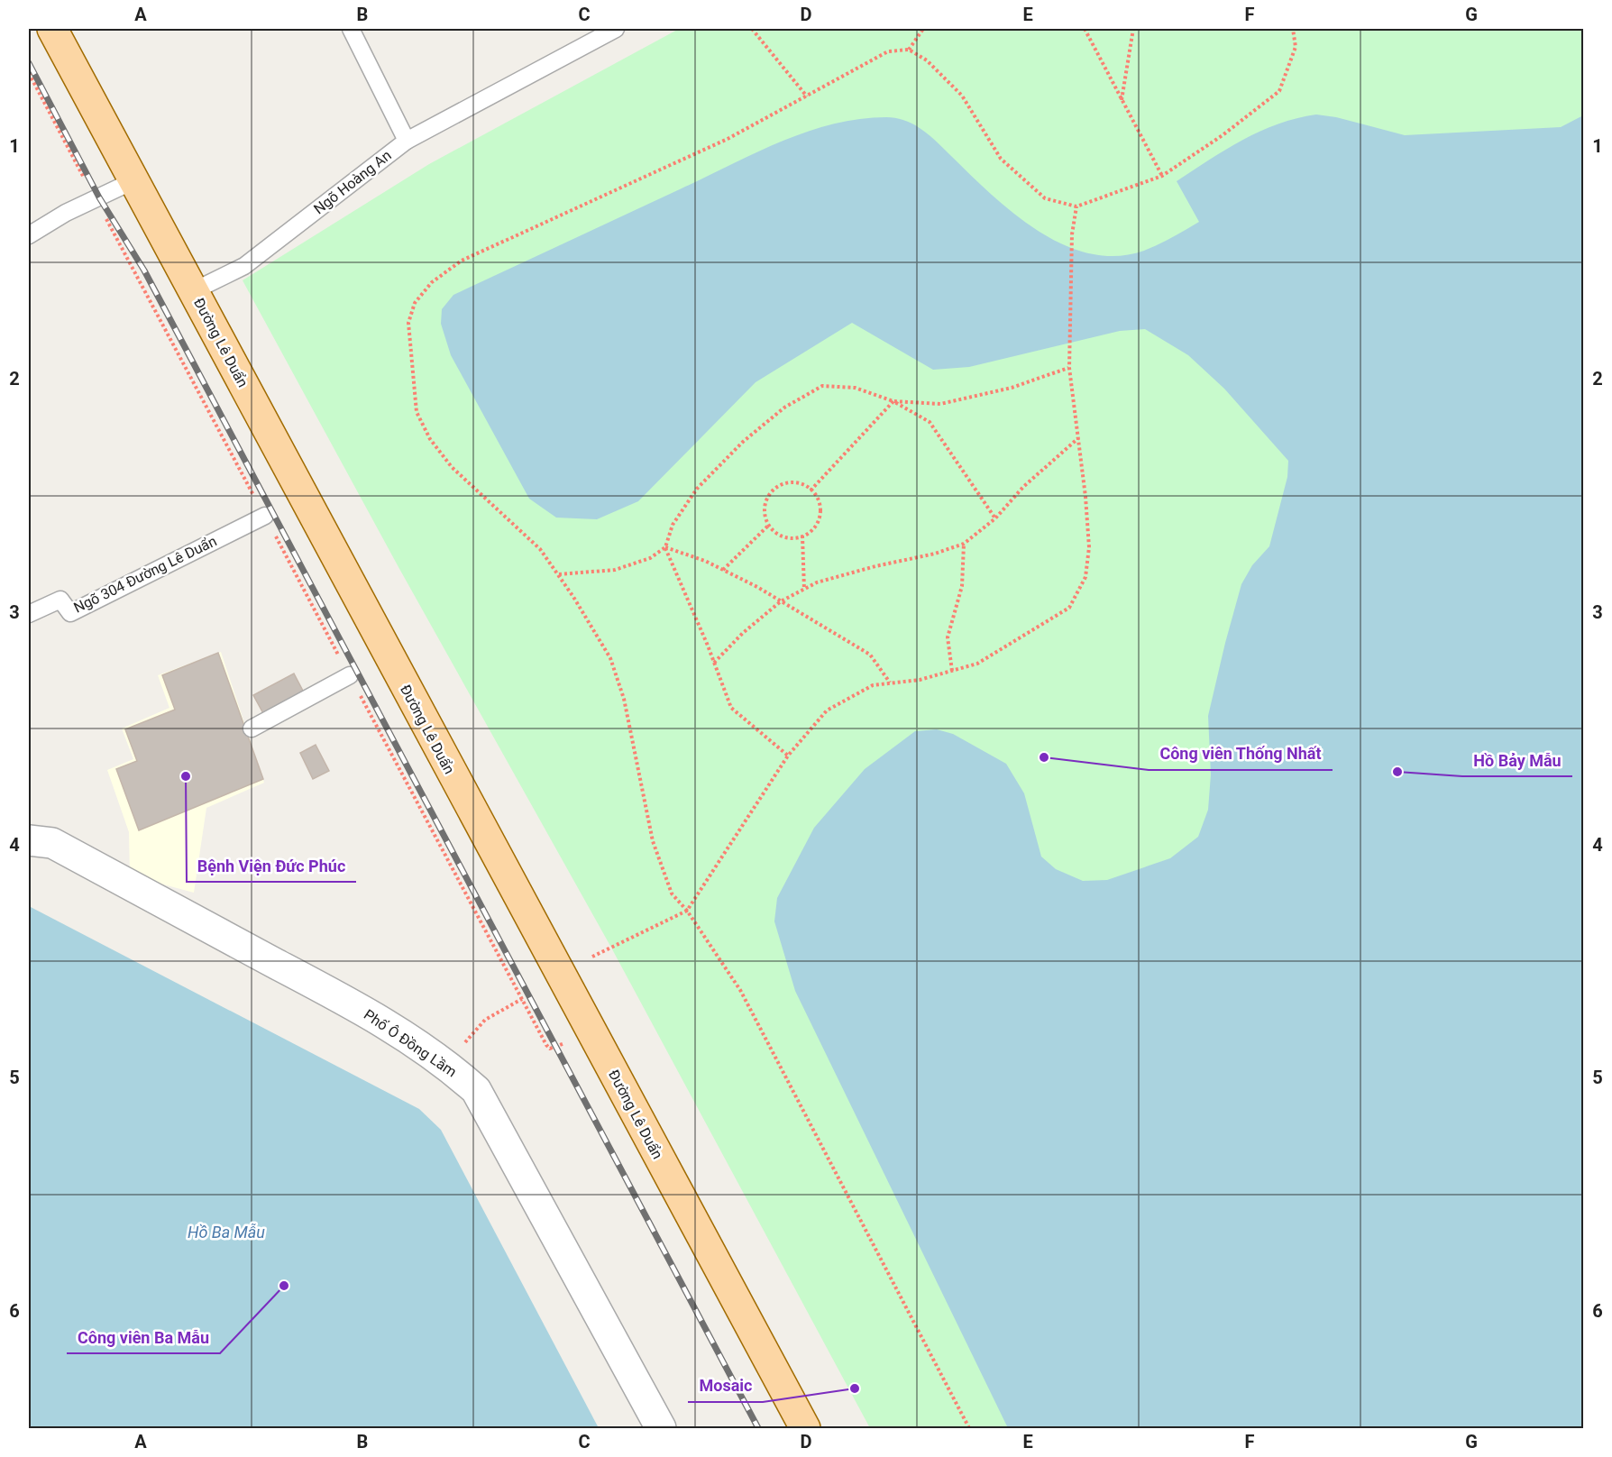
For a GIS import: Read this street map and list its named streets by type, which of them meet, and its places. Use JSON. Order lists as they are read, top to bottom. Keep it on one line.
{"streets":{"main road":["Đường Lê Duẩn"],"street":["Phố Ô Đồng Lầm"],"lane":["Ngõ Hoàng An","Ngõ 304 Đường Lê Duẩn"]},"crossings":[["Ngõ Hoàng An","Đường Lê Duẩn"]],"water":["Hồ Ba Mẫu"],"places":["Công viên Thống Nhất","Hồ Bảy Mẫu","Bệnh Viện Đức Phúc","Công viên Ba Mẫu","Mosaic"],"grid":{"columns":["A","B","C","D","E","F","G"],"rows":["1","2","3","4","5","6"]}}
